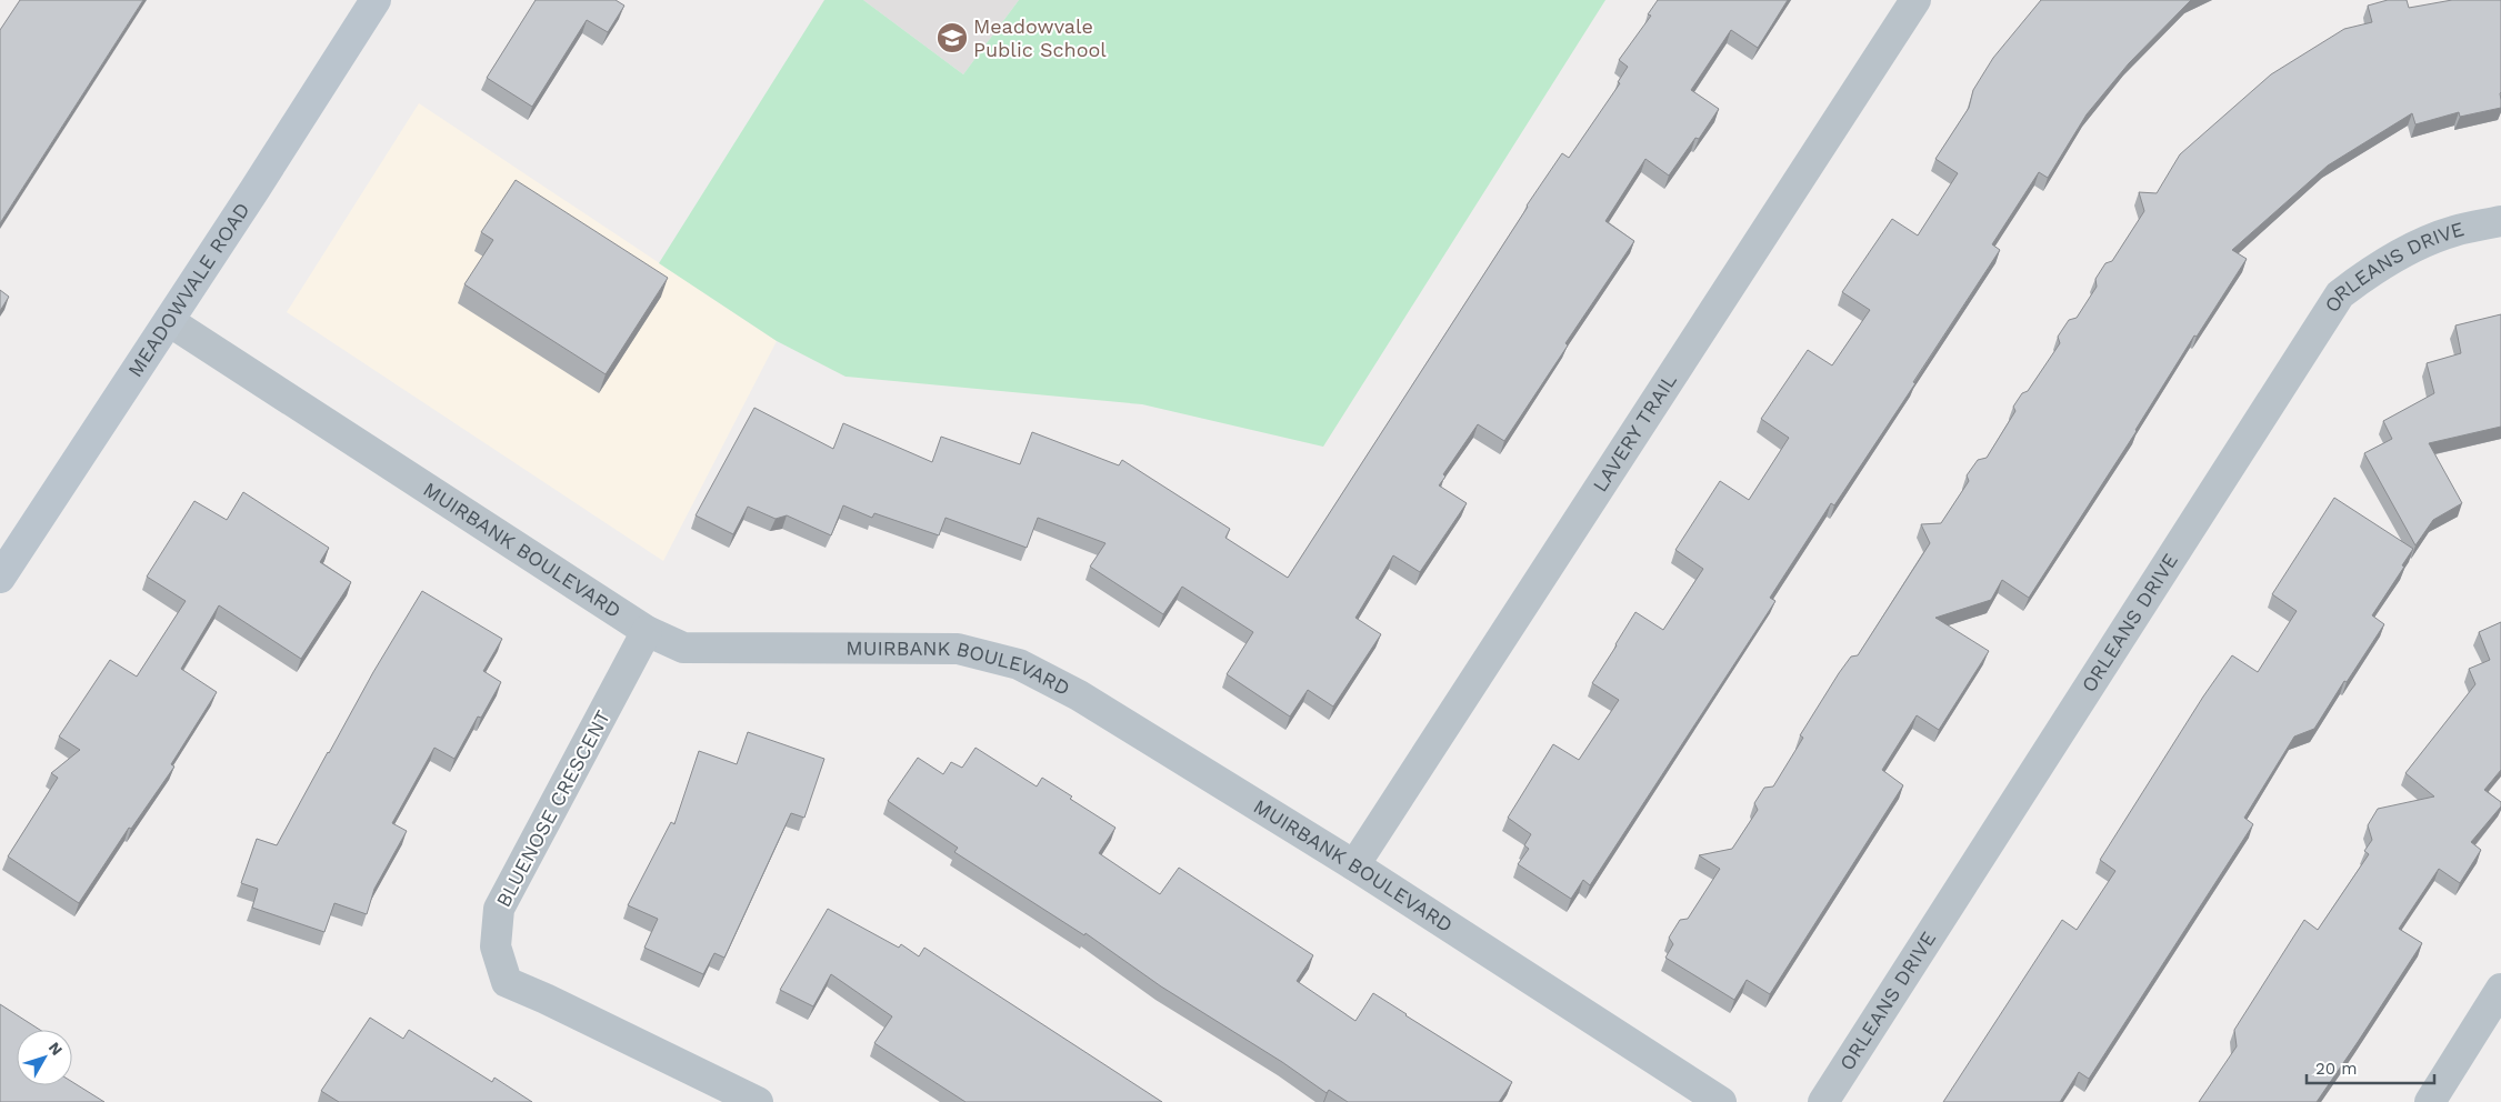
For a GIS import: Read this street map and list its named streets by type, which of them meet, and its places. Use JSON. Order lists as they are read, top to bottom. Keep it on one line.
{"streets":{"main road":["MEADOWVALE ROAD"],"street":["ORLEANS DRIVE","LAVERY TRAIL","MUIRBANK BOULEVARD","BLUENOSE CRESCENT"]},"crossings":[["MEADOWVALE ROAD","MUIRBANK BOULEVARD"],["LAVERY TRAIL","MUIRBANK BOULEVARD"],["MUIRBANK BOULEVARD","BLUENOSE CRESCENT"]],"places":{"school or university":["Meadowvale Public School"]},"scale_bar":"20 m","north":"top right"}
